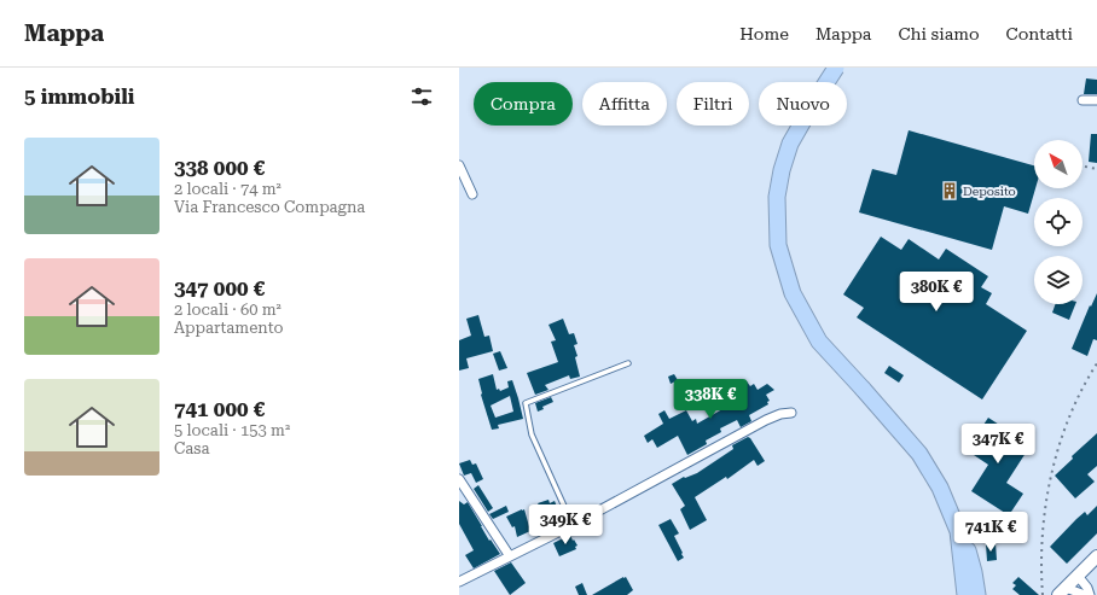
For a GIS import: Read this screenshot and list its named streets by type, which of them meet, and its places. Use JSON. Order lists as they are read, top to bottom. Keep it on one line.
{"places":{"building":["Deposito"]},"north":"top left","page":{"header":"Mappa","nav":["Home","Mappa","Chi siamo","Contatti"],"heading":"5 immobili","chip":["Compra","Affitta","Filtri","Nuovo"],"list":[{"name":"338 000 €","note":"2 locali · 74 m² · Via Francesco Compagna"},{"name":"347 000 €","note":"2 locali · 60 m² · Appartamento"},{"name":"741 000 €","note":"5 locali · 153 m² · Casa"}],"price":["380K €","338K €","347K €","349K €","741K €"]}}
